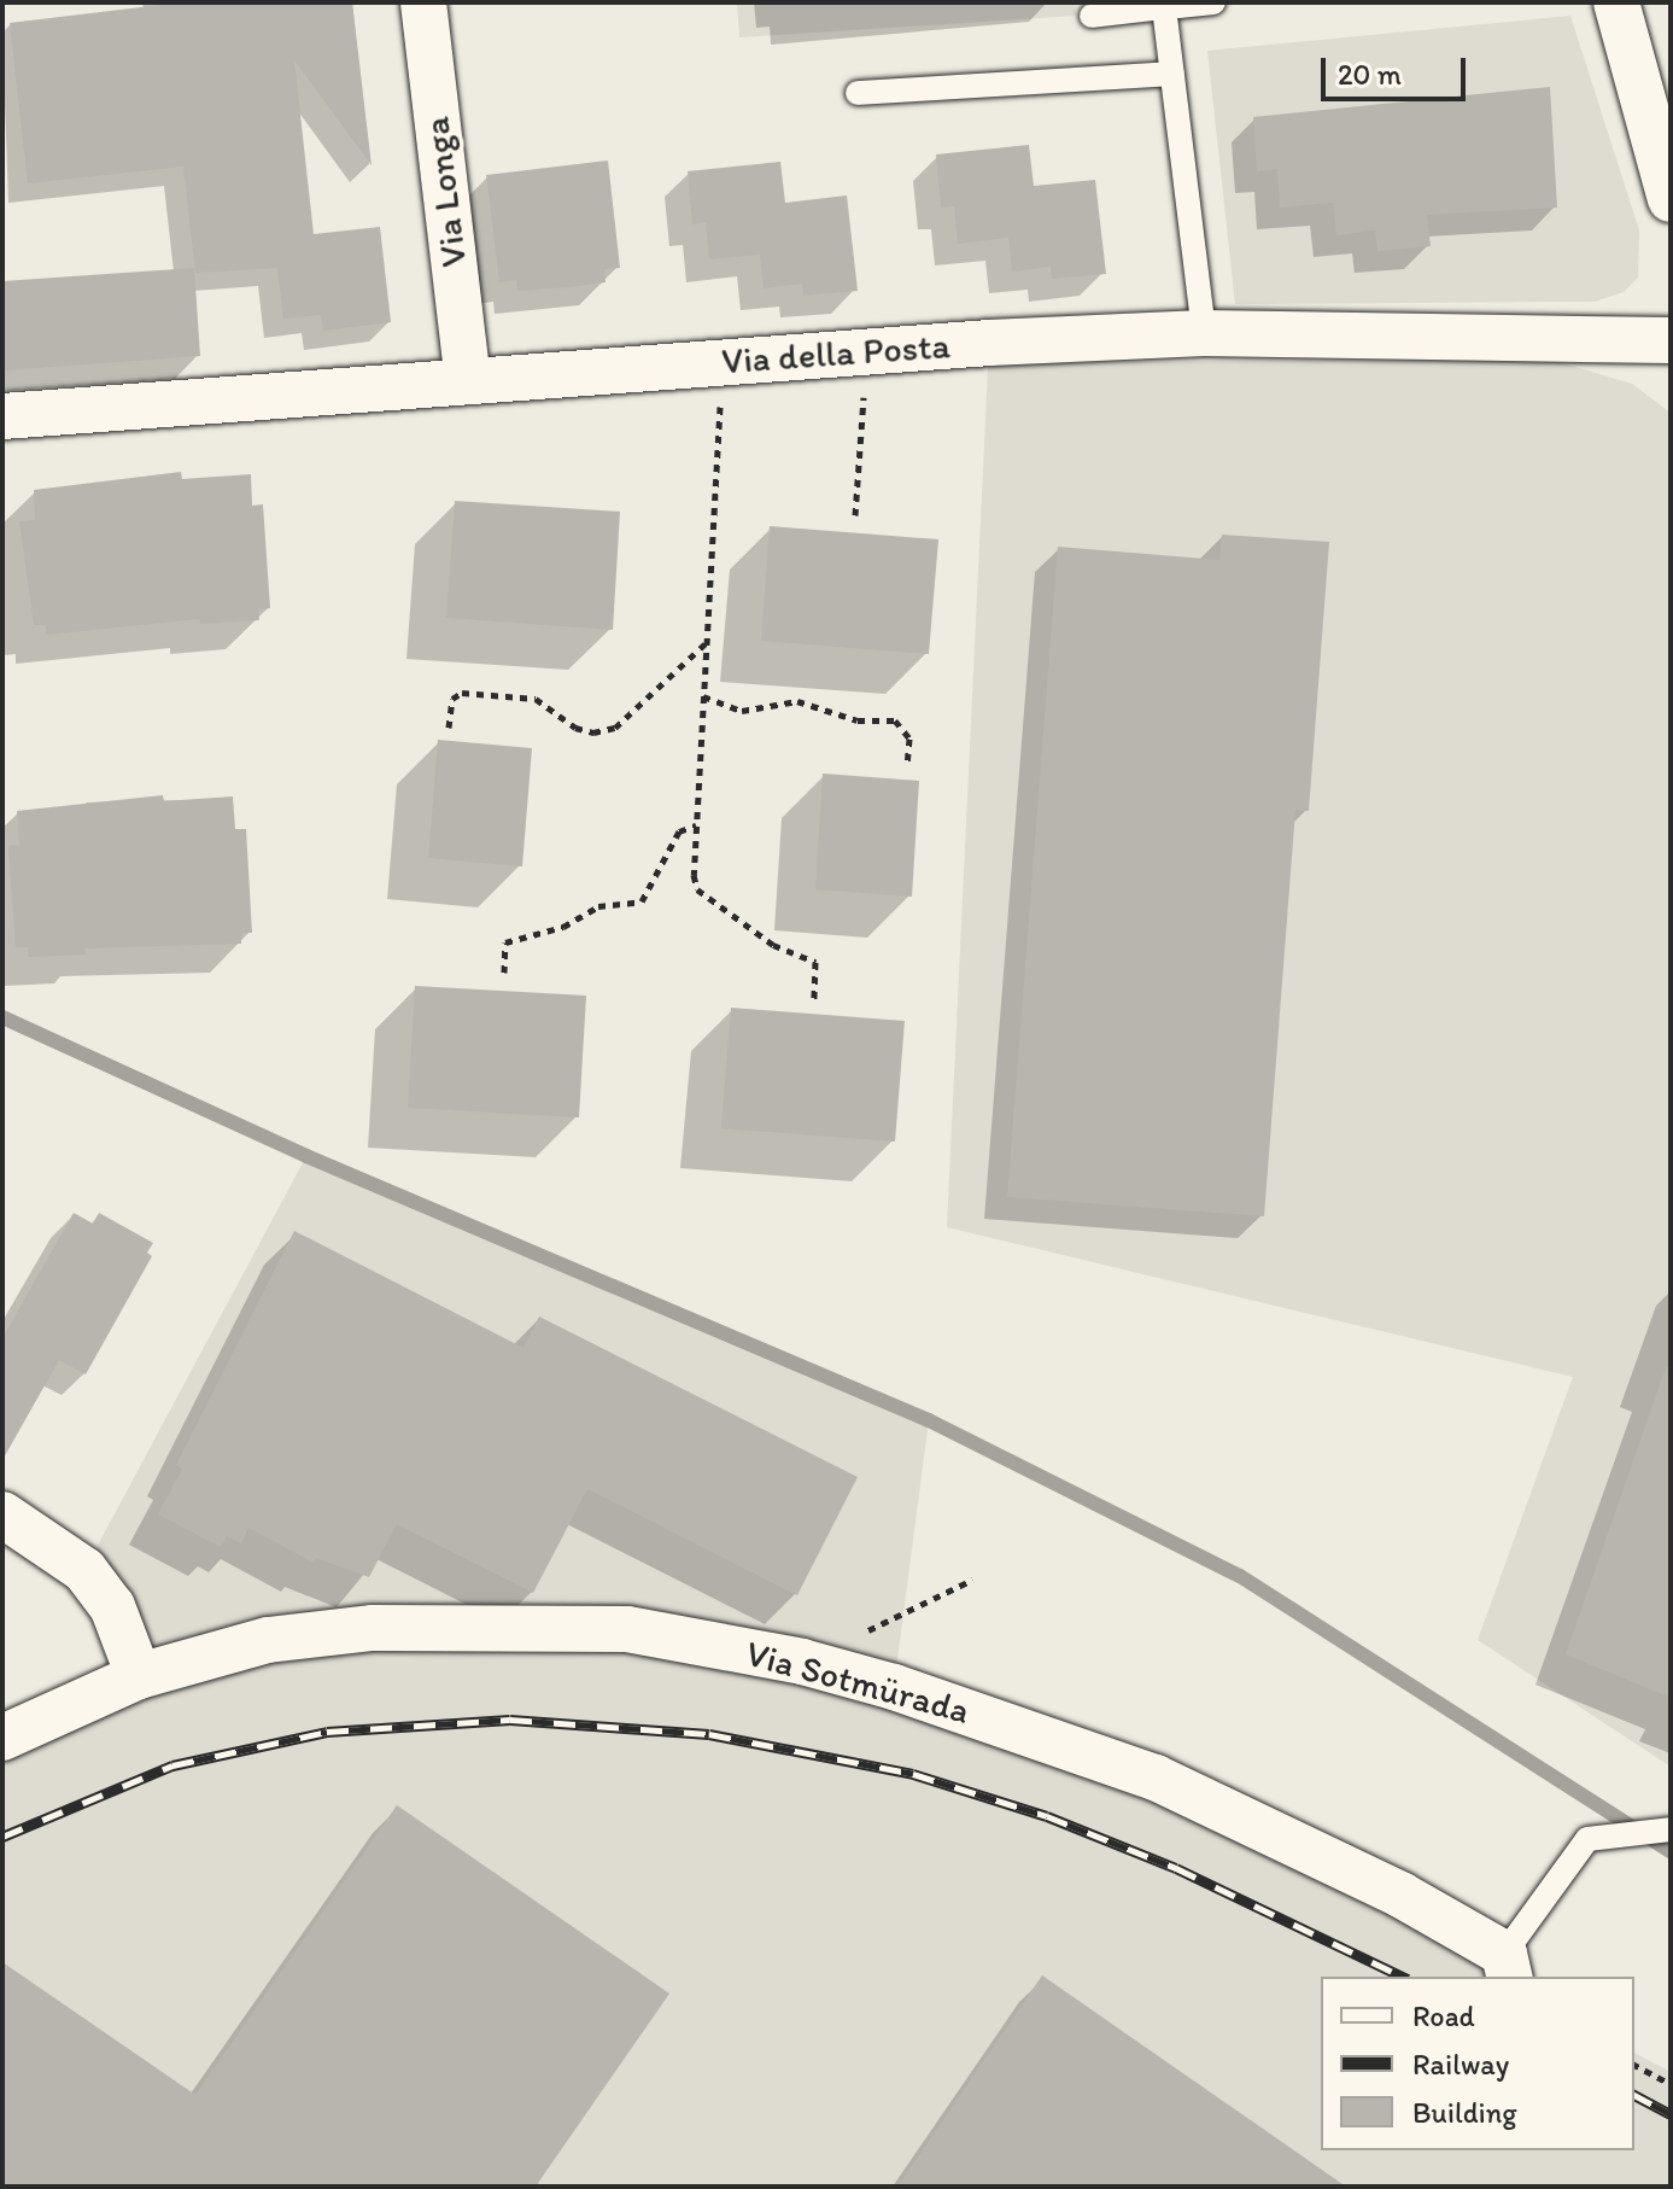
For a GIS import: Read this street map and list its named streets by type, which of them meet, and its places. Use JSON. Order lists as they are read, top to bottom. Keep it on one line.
{"streets":{"street":["Via Longa","Via della Posta","Via Sotmürada"]},"crossings":[["Via Longa","Via della Posta"]],"legend":["Road","Railway","Building"],"scale_bar":"20 m"}
